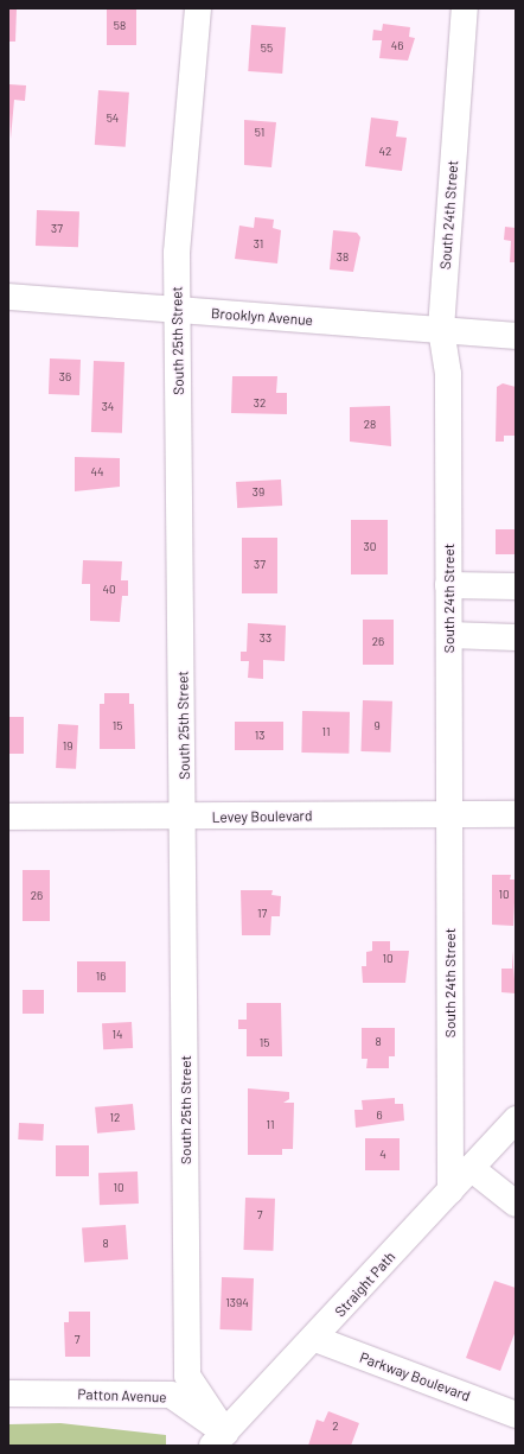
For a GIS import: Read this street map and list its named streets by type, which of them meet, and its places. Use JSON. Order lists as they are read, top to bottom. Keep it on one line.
{"streets":{"street":["South 24th Street","Brooklyn Avenue","South 25th Street","Levey Boulevard","Straight Path","Parkway Boulevard","Patton Avenue"]},"crossings":[["South 24th Street","Brooklyn Avenue"],["South 24th Street","Levey Boulevard"],["South 24th Street","Straight Path"],["Brooklyn Avenue","South 25th Street"],["South 25th Street","Levey Boulevard"],["South 25th Street","Straight Path"],["South 25th Street","Patton Avenue"],["Straight Path","Parkway Boulevard"],["Straight Path","Patton Avenue"]],"house_numbers":["58","46","55","54","51","42","37","31","38","36","32","34","28","44","39","30","37","40","33","26","15","9","11","13","19","10","26","17","10","16","14","8","15","6","12","11","4","10","7","8","1394","7","2"]}
